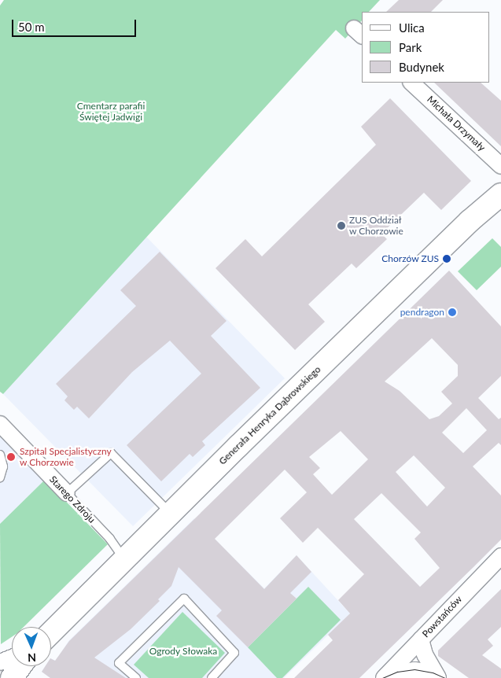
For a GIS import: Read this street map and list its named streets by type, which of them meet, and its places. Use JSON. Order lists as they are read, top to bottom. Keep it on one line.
{"streets":{"street":["Michała Drzymały","Generała Henryka Dąbrowskiego","Starego Zdroju","Powstańców"]},"crossings":[["Generała Henryka Dąbrowskiego","Starego Zdroju"]],"parks":["Cmentarz parafii Świętej Jadwigi","Ogrody Słowaka"],"places":["ZUS Oddział w Chorzowie","Chorzów ZUS","pendragon","Szpital Specjalistyczny w Chorzowie"],"legend":["Ulica","Park","Budynek"],"scale_bar":"50 m","north":"bottom"}
